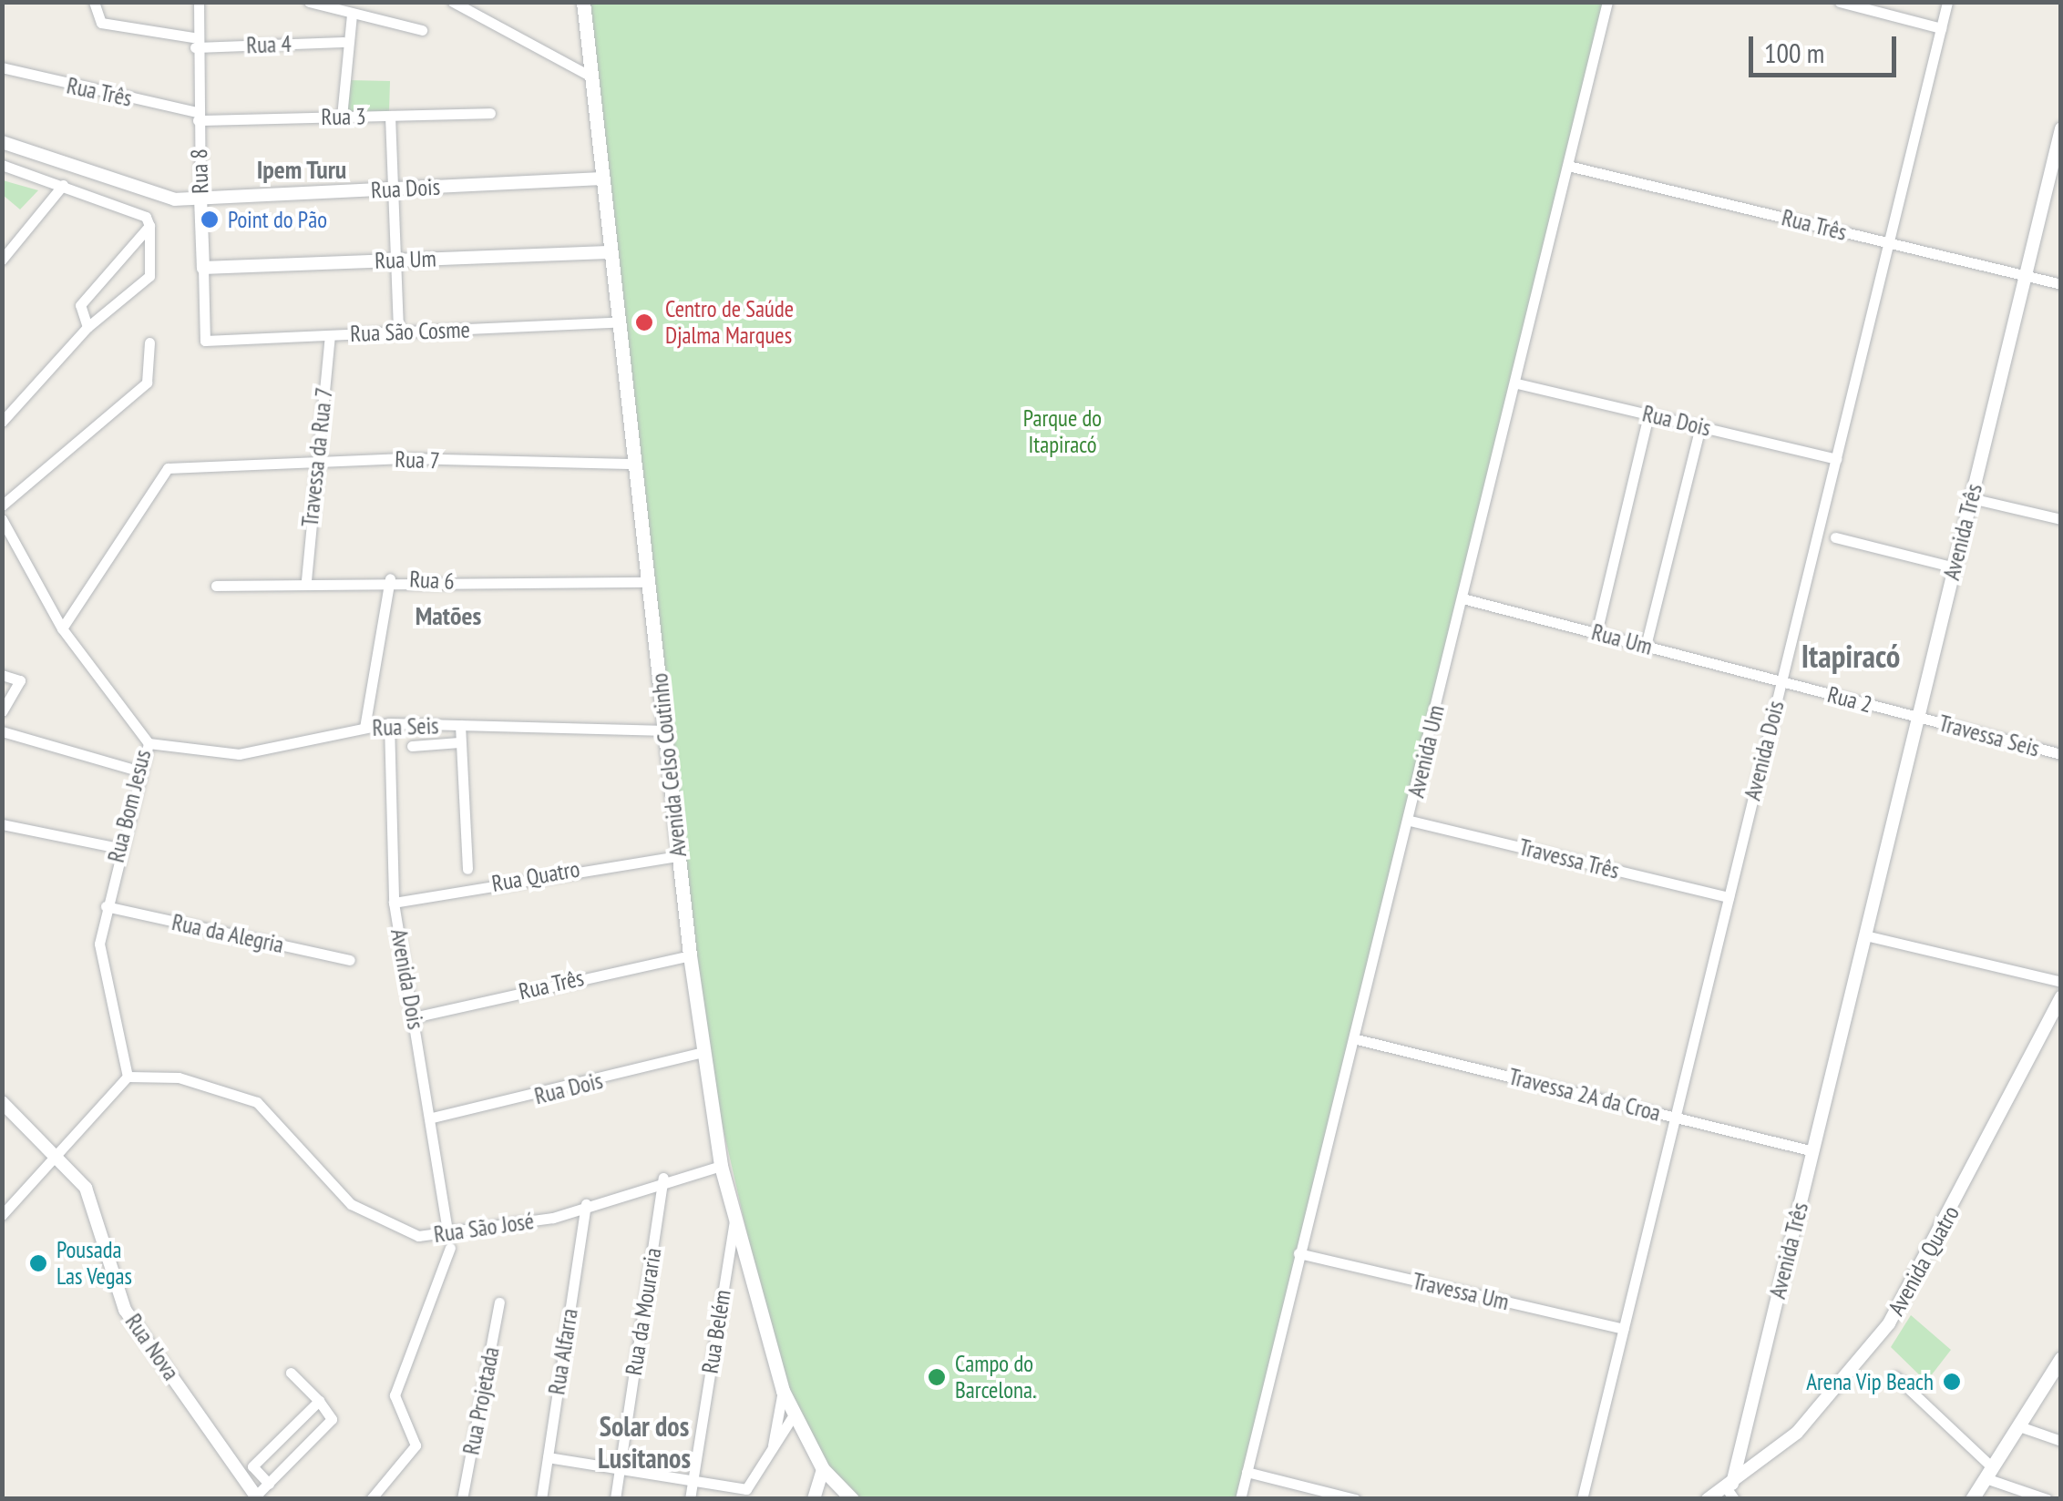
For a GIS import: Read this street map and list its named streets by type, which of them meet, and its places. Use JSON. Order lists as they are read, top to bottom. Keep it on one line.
{"streets":{"main road":["Avenida Celso Coutinho"],"street":["Rua 4","Rua Três","Rua 3","Rua 8","Rua Dois","Rua Um","Rua São Cosme","Travessa da Rua 7","Rua 7","Avenida Três","Rua 6","Rua 2","Rua Seis","Travessa Seis","Avenida Dois","Avenida Um","Rua Bom Jesus","Travessa Três","Rua Quatro","Rua da Alegria","Travessa 2A da Croa","Rua São José","Avenida Quatro","Travessa Um","Rua da Mouraria","Rua Belém","Rua Nova","Rua Alfarra","Rua Projetada"]},"crossings":[["Rua 4","Rua 8"],["Rua Três","Rua 3"],["Rua Três","Rua 8"],["Rua Três","Avenida Três"],["Rua Três","Avenida Dois"],["Rua Três","Avenida Um"],["Rua Três","Avenida Celso Coutinho"],["Rua 3","Rua 8"],["Rua 8","Rua Dois"],["Rua 8","Rua Um"],["Rua 8","Rua São Cosme"],["Rua Dois","Avenida Dois"],["Rua Dois","Avenida Um"],["Rua Dois","Avenida Celso Coutinho"],["Rua Um","Rua 2"],["Rua Um","Avenida Dois"],["Rua Um","Avenida Um"],["Rua Um","Avenida Celso Coutinho"],["Rua São Cosme","Travessa da Rua 7"],["Rua São Cosme","Avenida Celso Coutinho"],["Travessa da Rua 7","Rua 7"],["Travessa da Rua 7","Rua 6"],["Rua 7","Avenida Celso Coutinho"],["Rua 7","Rua Bom Jesus"],["Avenida Três","Rua 2"],["Avenida Três","Travessa Seis"],["Avenida Três","Travessa 2A da Croa"],["Avenida Três","Avenida Quatro"],["Rua 6","Avenida Celso Coutinho"],["Rua 2","Travessa Seis"],["Rua 2","Avenida Dois"],["Rua Seis","Avenida Dois"],["Rua Seis","Avenida Celso Coutinho"],["Rua Seis","Rua Bom Jesus"],["Avenida Dois","Travessa Três"],["Avenida Dois","Rua Quatro"],["Avenida Dois","Travessa 2A da Croa"],["Avenida Dois","Rua São José"],["Avenida Dois","Travessa Um"],["Avenida Um","Travessa Três"],["Avenida Um","Travessa 2A da Croa"],["Avenida Um","Travessa Um"],["Avenida Celso Coutinho","Rua Quatro"],["Avenida Celso Coutinho","Rua São José"],["Avenida Celso Coutinho","Rua Belém"],["Rua Bom Jesus","Rua da Alegria"],["Rua Bom Jesus","Rua São José"],["Rua São José","Rua da Mouraria"],["Rua São José","Rua Alfarra"]],"districts":["Ipem Turu","Matões","Itapiracó","Solar dos Lusitanos"],"parks":["Parque do Itapiracó"],"places":["Point do Pão","Centro de Saúde Djalma Marques","Pousada Las Vegas","Campo do Barcelona.","Arena Vip Beach"],"scale_bar":"100 m"}
